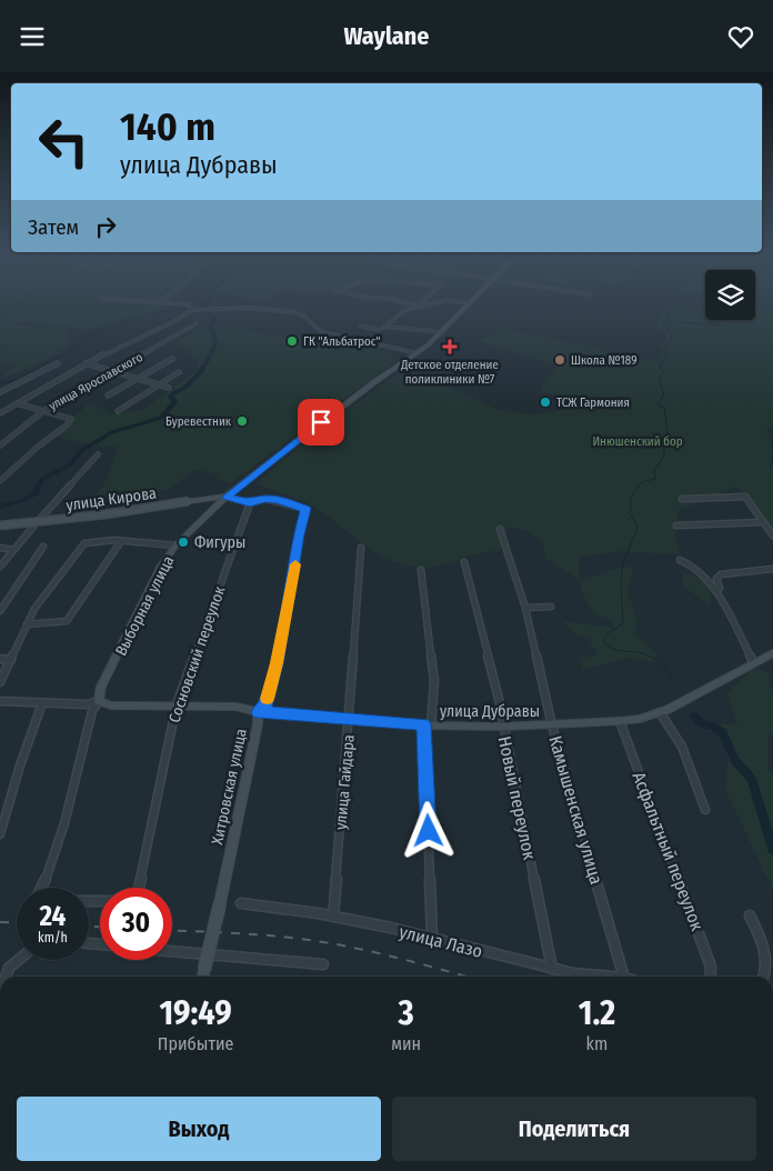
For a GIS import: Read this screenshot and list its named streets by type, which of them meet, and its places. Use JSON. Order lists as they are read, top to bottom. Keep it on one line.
{"streets":{"main road":["улица Кирова","Выборная улица","улица Дубравы","Хитровская улица"],"street":["улица Ярославского","Сосновский переулок","улица Гайдара","Новый переулок","Камышенская улица","Асфальтный переулок","улица Лазо"]},"crossings":[["улица Кирова","Выборная улица"],["Выборная улица","улица Дубравы"],["Сосновский переулок","улица Дубравы"],["Сосновский переулок","Хитровская улица"],["улица Дубравы","улица Гайдара"],["улица Дубравы","Хитровская улица"],["улица Дубравы","Новый переулок"],["улица Дубравы","Камышенская улица"],["улица Дубравы","Асфальтный переулок"],["улица Гайдара","улица Лазо"],["Новый переулок","улица Лазо"]],"parks":["Инюшенский бор"],"places":{"other":["ГК \"Альбатрос\"","Школа №189","ТСЖ Гармония","Буревестник","Фигуры"],"health":["Детское отделение поликлиники №7"]},"page":{"header":"Waylane","turn":["140 m","улица Дубравы"],"then":"Затем","speed":"24 km/h","limit":"30","eta":["19:49","Прибытие","3","мин","1.2","km"],"buttons":["Выход","Поделиться"]}}
